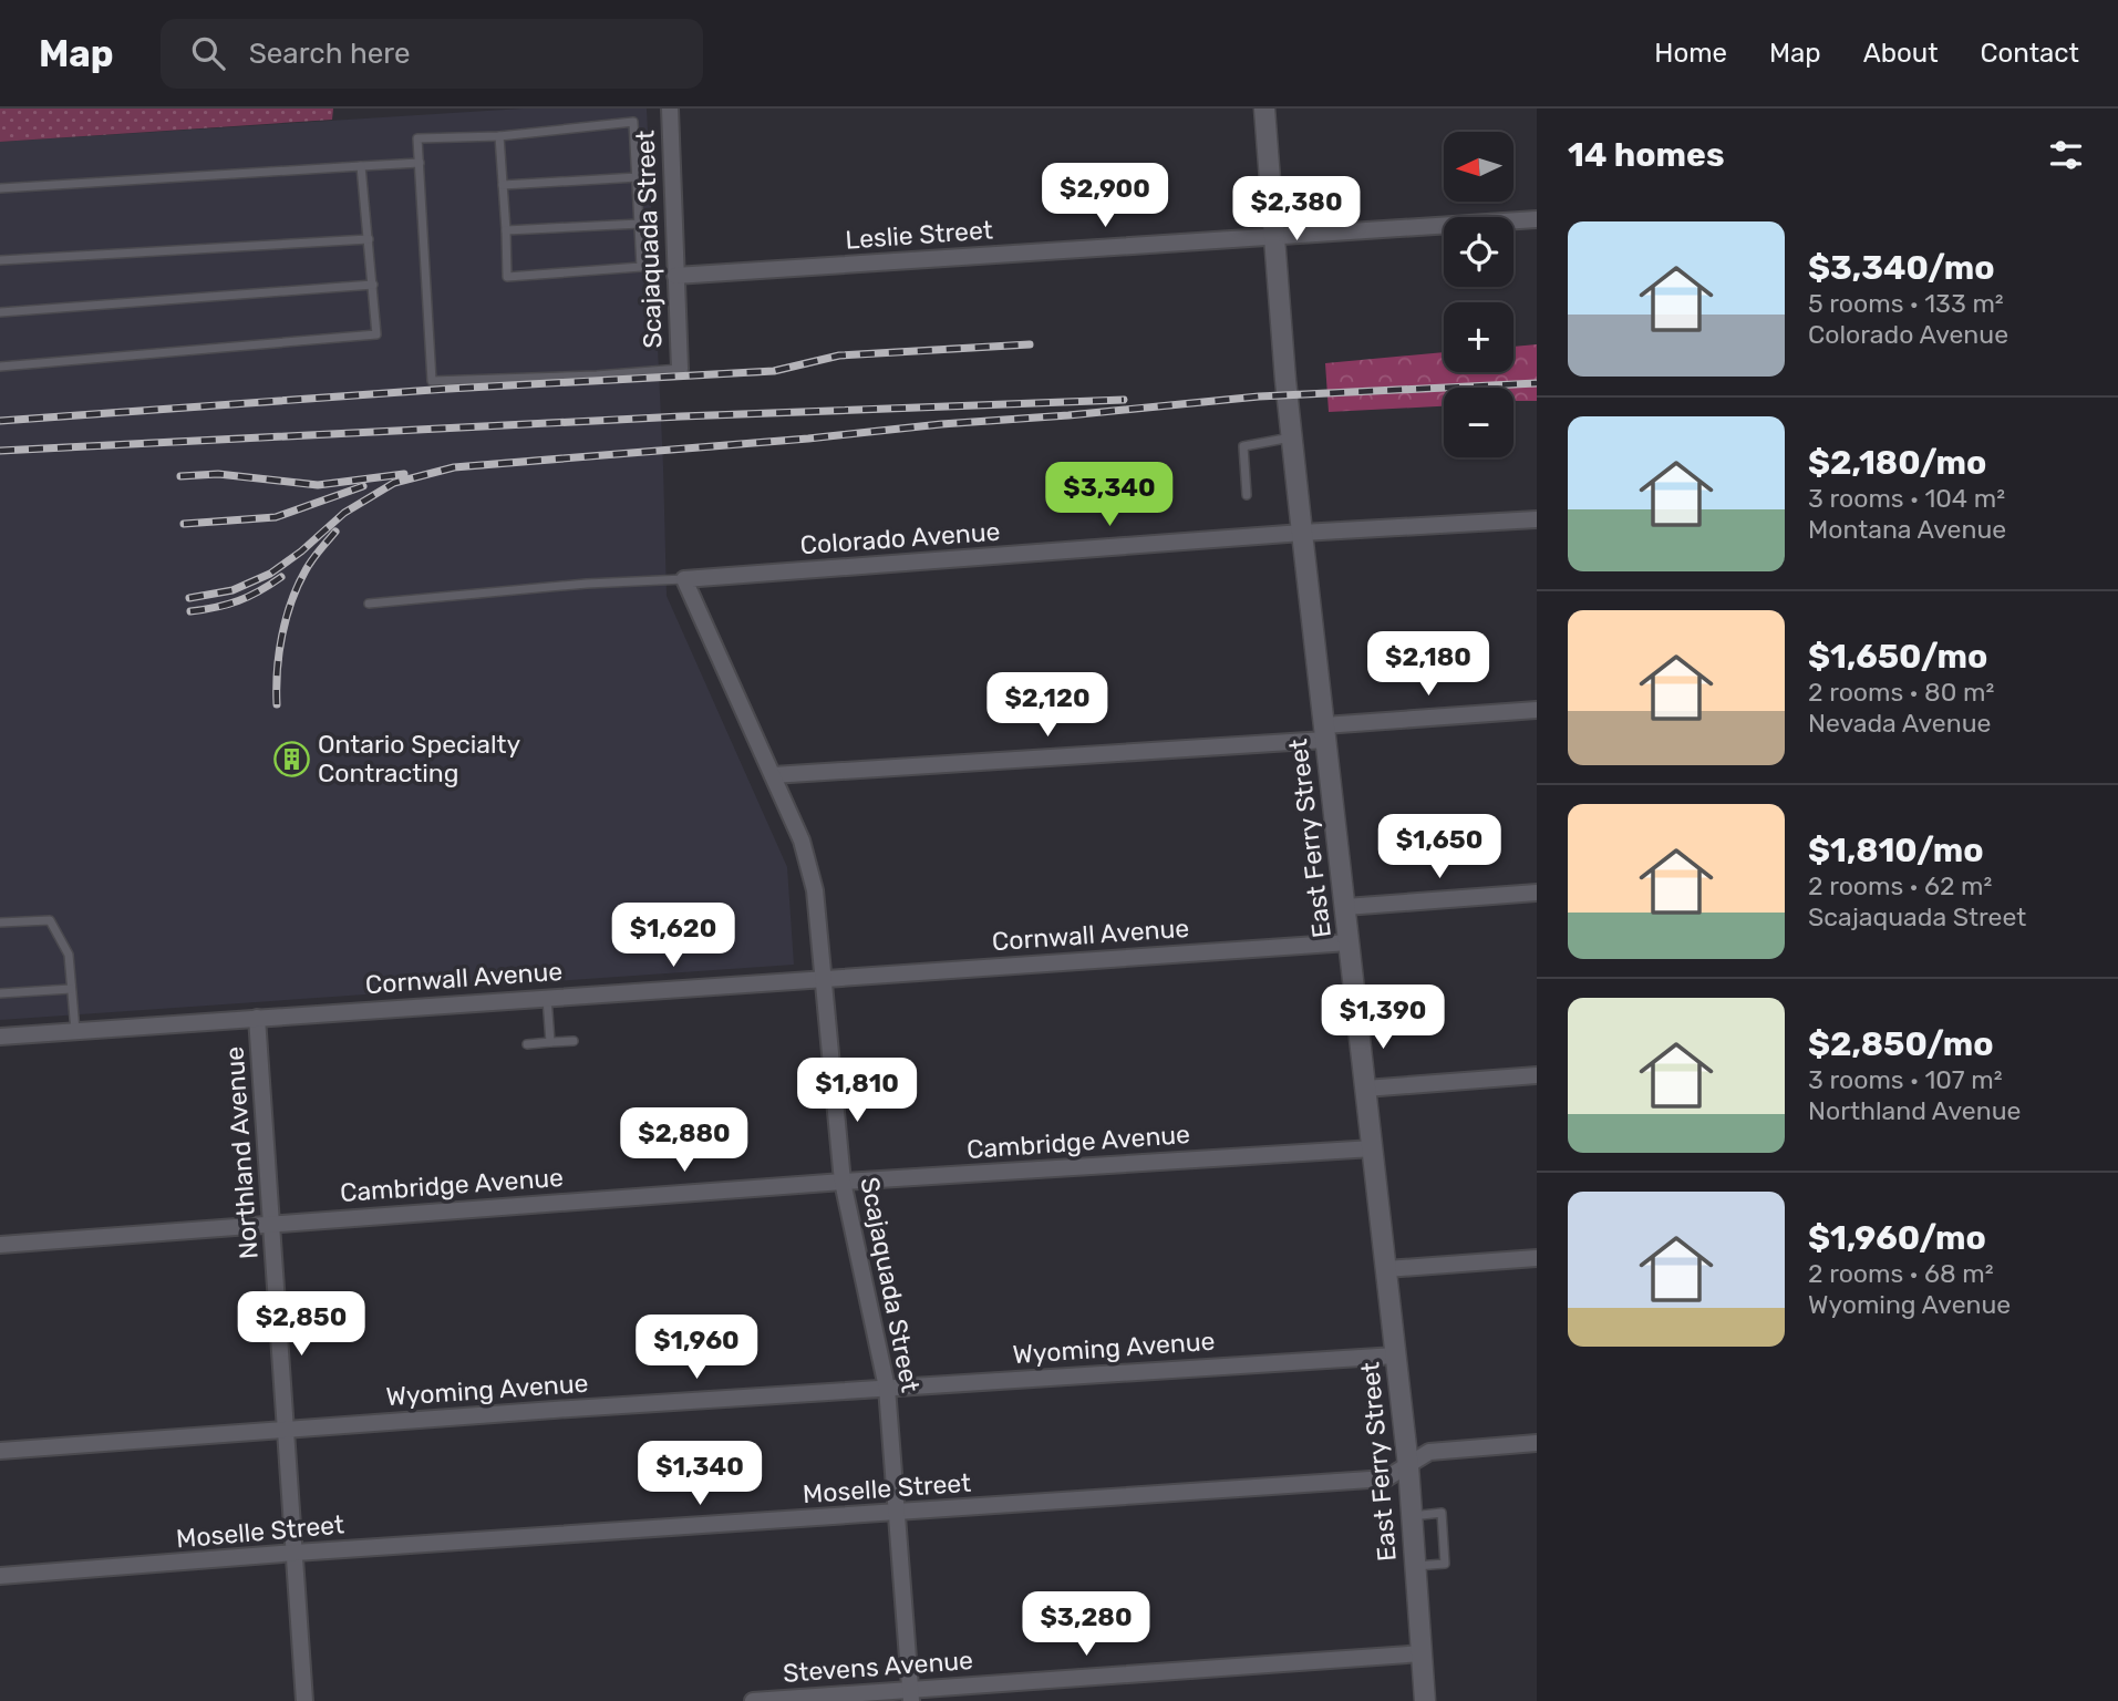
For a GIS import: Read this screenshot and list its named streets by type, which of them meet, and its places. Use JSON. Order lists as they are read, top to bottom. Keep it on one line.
{"streets":{"street":["Leslie Street","Scajaquada Street","Colorado Avenue","East Ferry Street","Cornwall Avenue","Cambridge Avenue","Northland Avenue","Wyoming Avenue","Moselle Street","Stevens Avenue"]},"crossings":[["Leslie Street","Scajaquada Street"],["Leslie Street","East Ferry Street"],["Scajaquada Street","Colorado Avenue"],["Scajaquada Street","Cornwall Avenue"],["Scajaquada Street","Cambridge Avenue"],["Scajaquada Street","Wyoming Avenue"],["Scajaquada Street","Moselle Street"],["Scajaquada Street","Stevens Avenue"],["Colorado Avenue","East Ferry Street"],["East Ferry Street","Cornwall Avenue"],["East Ferry Street","Cambridge Avenue"],["East Ferry Street","Wyoming Avenue"],["East Ferry Street","Moselle Street"],["East Ferry Street","Stevens Avenue"],["Cornwall Avenue","Northland Avenue"],["Cambridge Avenue","Northland Avenue"],["Northland Avenue","Wyoming Avenue"],["Northland Avenue","Moselle Street"]],"places":{"building":["Ontario Specialty Contracting"]},"north":"left","page":{"header":"Map","search":"Search here","nav":["Home","Map","About","Contact"],"heading":"14 homes","map_buttons":["+","−"],"price":["$2,900","$2,380","$3,340","$2,180","$2,120","$1,650","$1,620","$1,390","$1,810","$2,880","$2,850","$1,960","$1,340","$3,280"],"list":[{"name":"$3,340/mo","note":"5 rooms · 133 m² · Colorado Avenue"},{"name":"$2,180/mo","note":"3 rooms · 104 m² · Montana Avenue"},{"name":"$1,650/mo","note":"2 rooms · 80 m² · Nevada Avenue"},{"name":"$1,810/mo","note":"2 rooms · 62 m² · Scajaquada Street"},{"name":"$2,850/mo","note":"3 rooms · 107 m² · Northland Avenue"},{"name":"$1,960/mo","note":"2 rooms · 68 m² · Wyoming Avenue"}]}}
